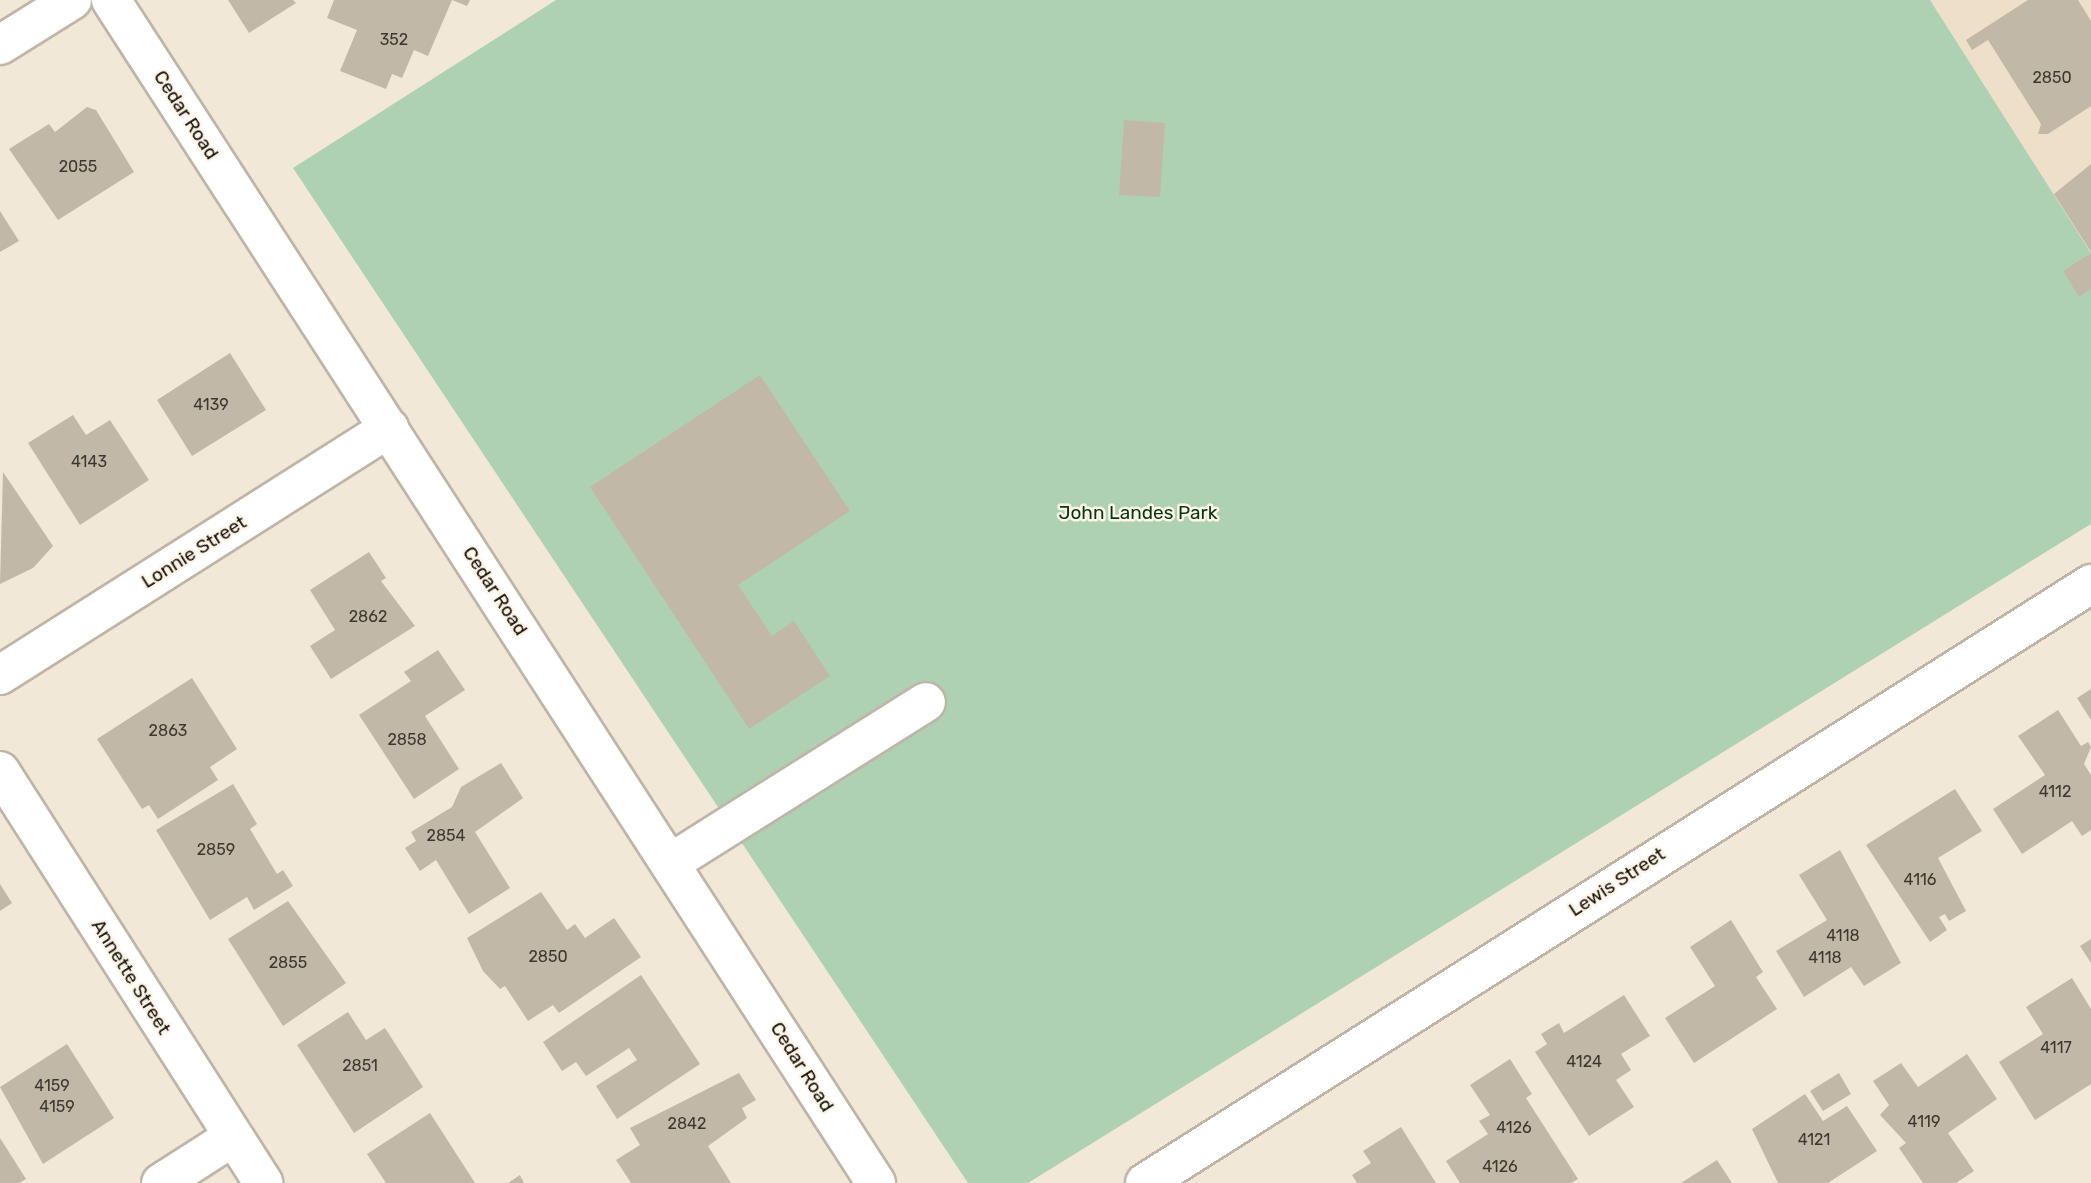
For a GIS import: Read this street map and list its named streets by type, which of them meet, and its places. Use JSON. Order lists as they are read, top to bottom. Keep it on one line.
{"streets":{"street":["Cedar Road","Lonnie Street","Lewis Street","Annette Street"]},"crossings":[["Cedar Road","Lonnie Street"]],"parks":["John Landes Park"],"house_numbers":["352","2850","2055","4139","4143","2862","2863","2858","4112","2854","2859","4116","4118","2850","4118","2855","4117","4124","2851","4159","4159","4119","2842","4126","4121","4126"]}
